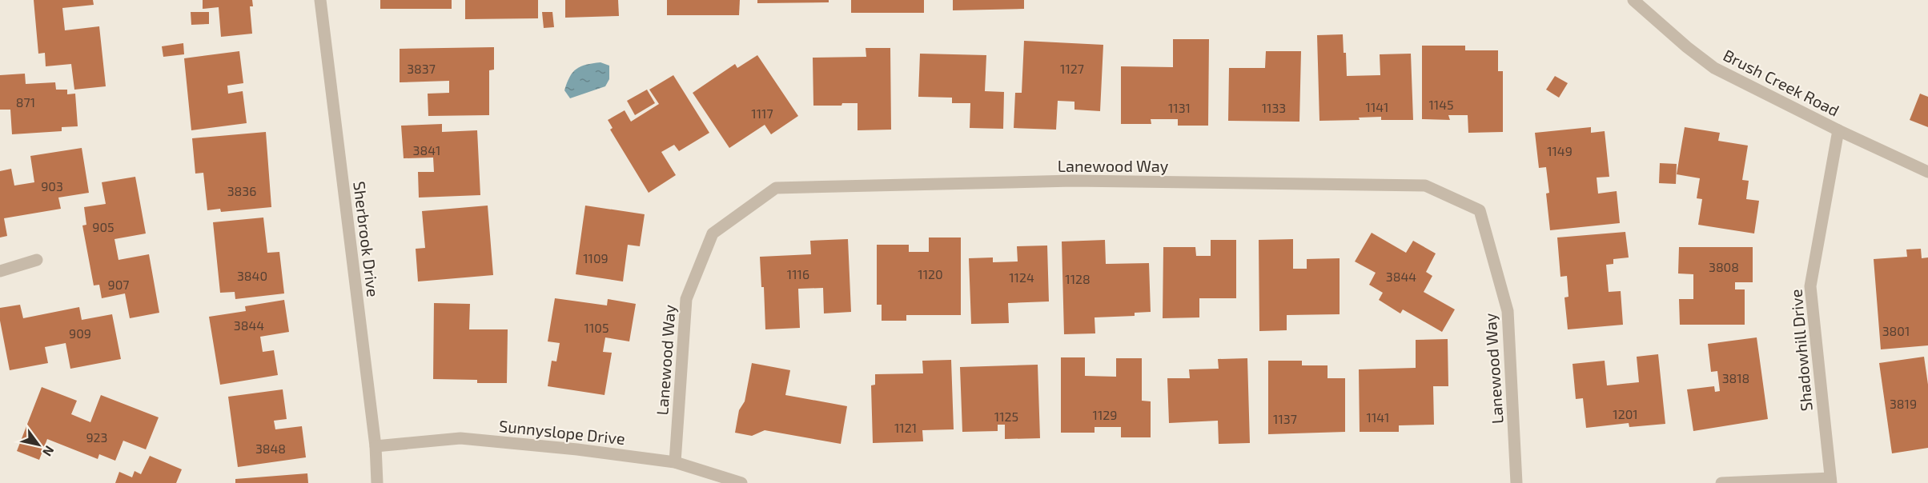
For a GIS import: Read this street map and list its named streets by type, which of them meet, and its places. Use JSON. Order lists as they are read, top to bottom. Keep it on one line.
{"streets":{"street":["Brush Creek Road","Lanewood Way","Sherbrook Drive","Shadowhill Drive","Sunnyslope Drive"]},"crossings":[["Brush Creek Road","Shadowhill Drive"],["Lanewood Way","Sunnyslope Drive"],["Sherbrook Drive","Sunnyslope Drive"]],"house_numbers":["3837","1127","871","1145","1141","1131","1133","1117","3841","1149","903","3836","905","1109","3808","1116","1120","3840","3844","1124","1128","907","3844","1105","3801","909","3818","3819","1201","1129","1125","1141","1137","1121","923","3848"],"north":"bottom right"}
